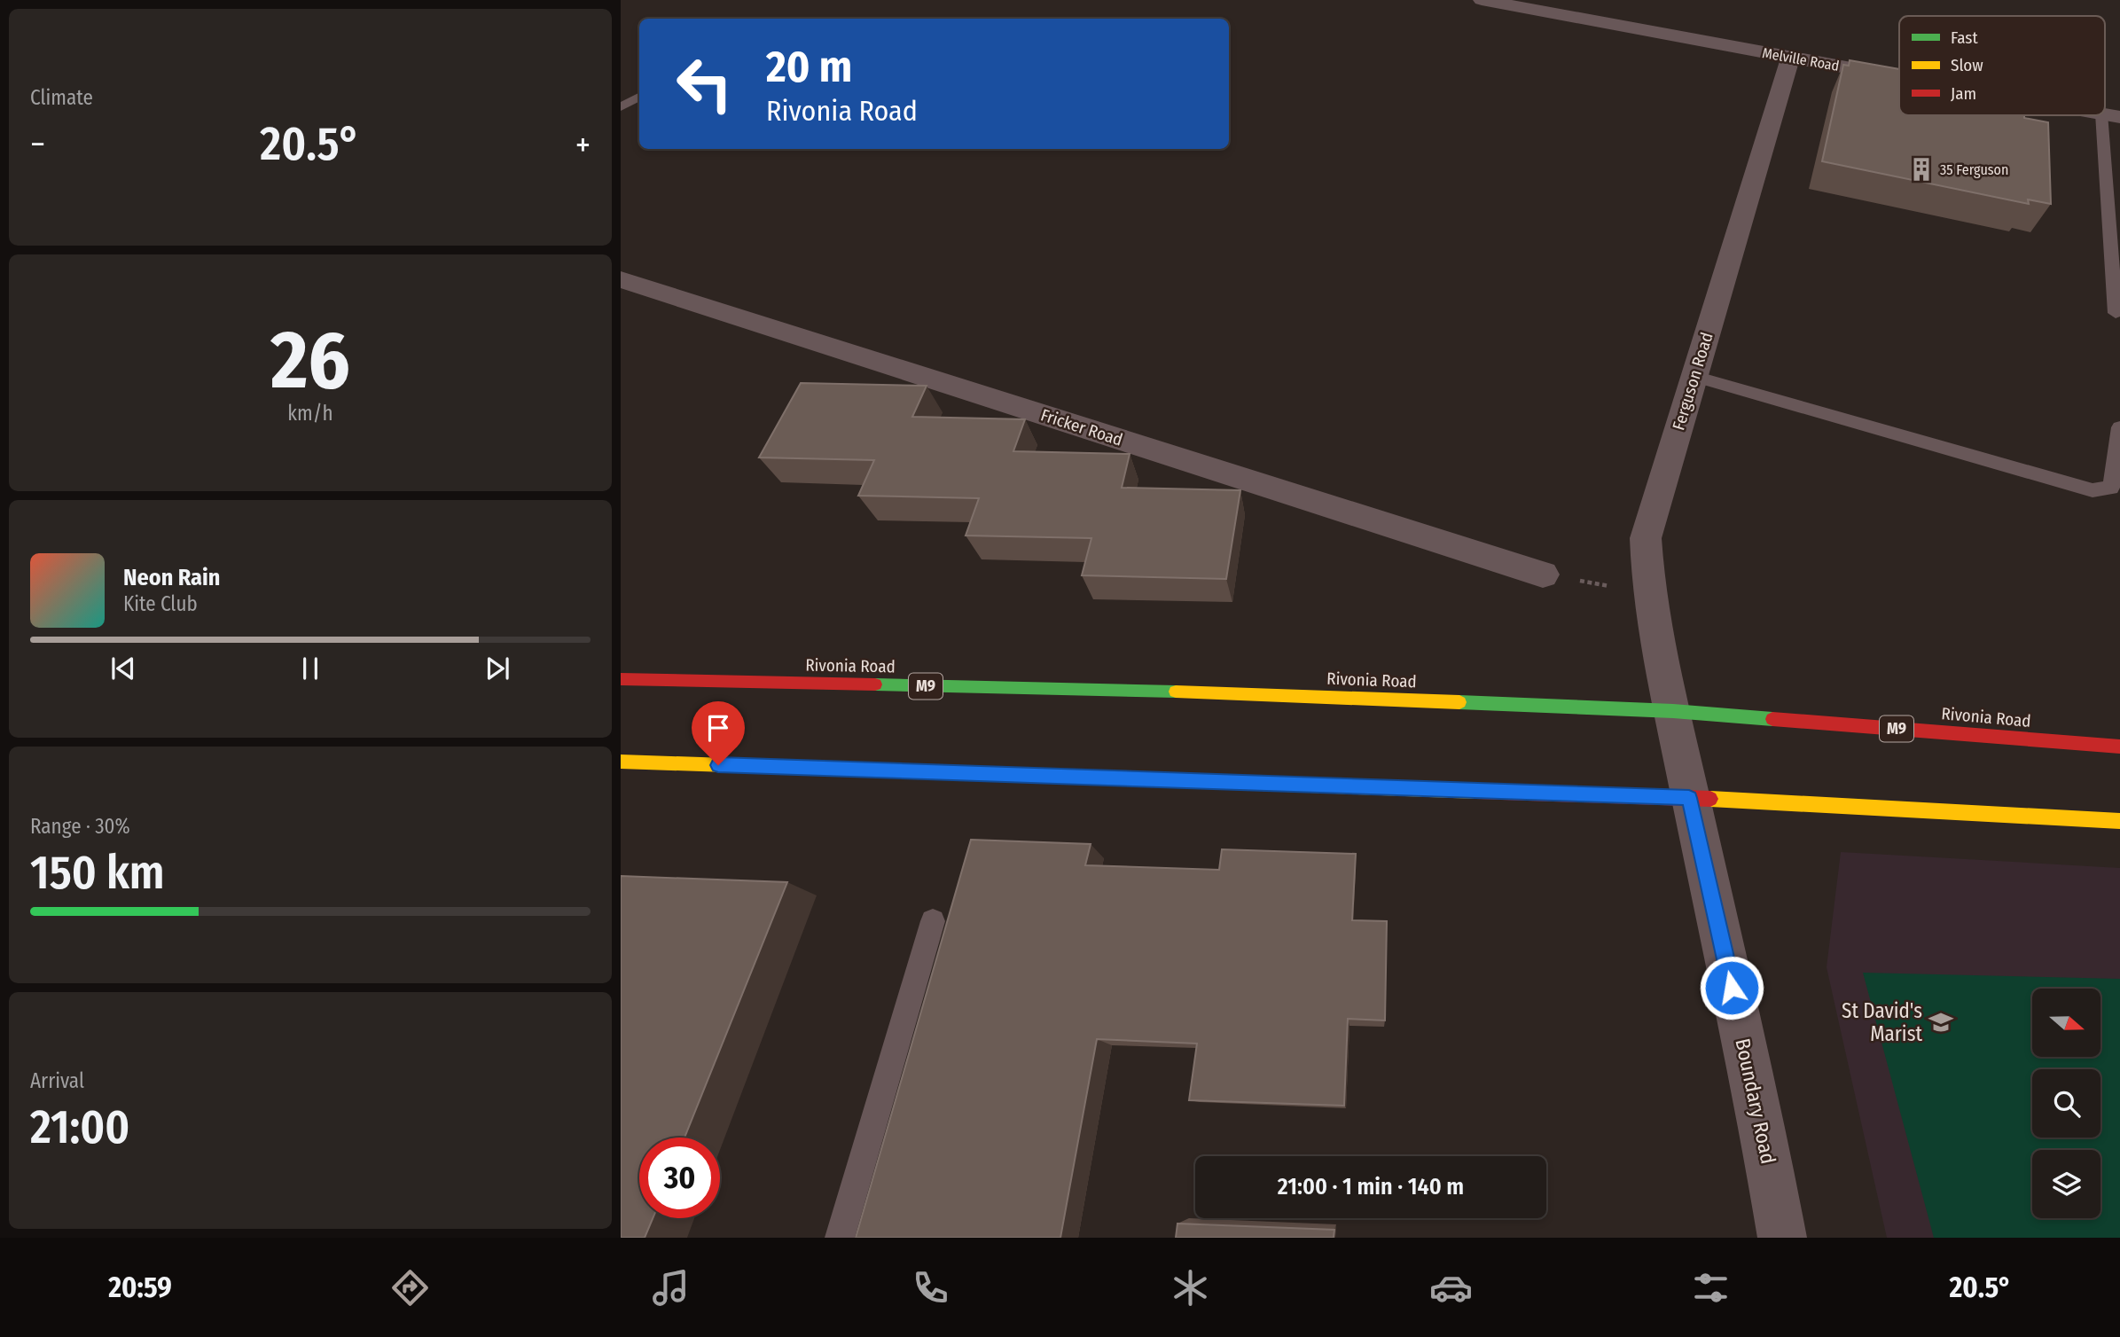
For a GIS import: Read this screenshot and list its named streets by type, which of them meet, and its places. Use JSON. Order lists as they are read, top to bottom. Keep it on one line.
{"streets":{"main road":["Rivonia Road","M9"],"street":["Melville Road","Ferguson Road","Fricker Road","Boundary Road"]},"crossings":[["Melville Road","Ferguson Road"],["Ferguson Road","Rivonia Road"],["Ferguson Road","Boundary Road"],["Rivonia Road","Boundary Road"]],"places":{"building":["35 Ferguson"],"school or university":["St David's Marist"]},"legend":["Fast","Slow","Jam"],"north":"right","page":{"tile":["Climate",["26","km/h"],["Range · 30%","150 km"],["Arrival","21:00"]],"turn":["20 m","Rivonia Road"],"heat":["−","20.5°","+"],"song":["Neon Rain","Kite Club"],"limit":"30","trip":"21:00 · 1 min · 140 m","tabs":["20:59","20.5°"]}}
